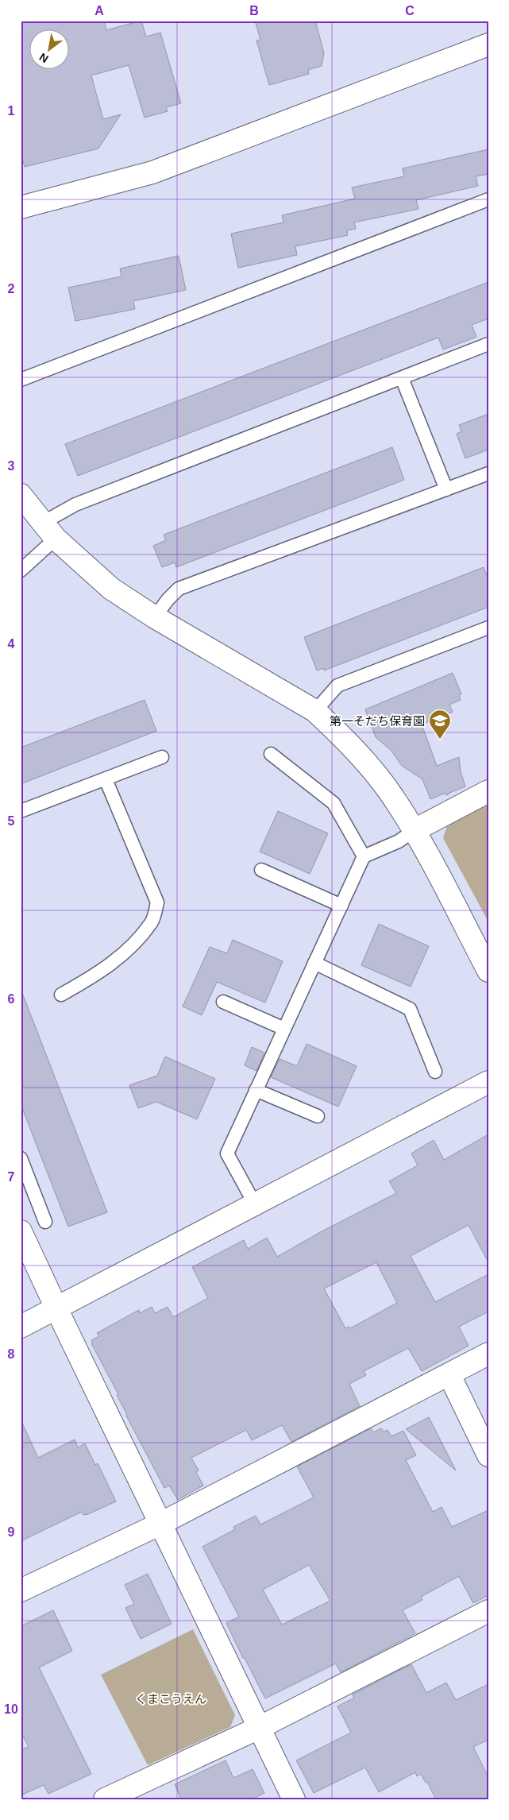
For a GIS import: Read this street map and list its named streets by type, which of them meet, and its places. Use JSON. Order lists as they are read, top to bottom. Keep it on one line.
{"parks":["くまこうえん"],"places":{"school or university":["第一そだち保育園"]},"north":"bottom left","grid":{"columns":["A","B","C"],"rows":["1","2","3","4","5","6","7","8","9","10"]}}
